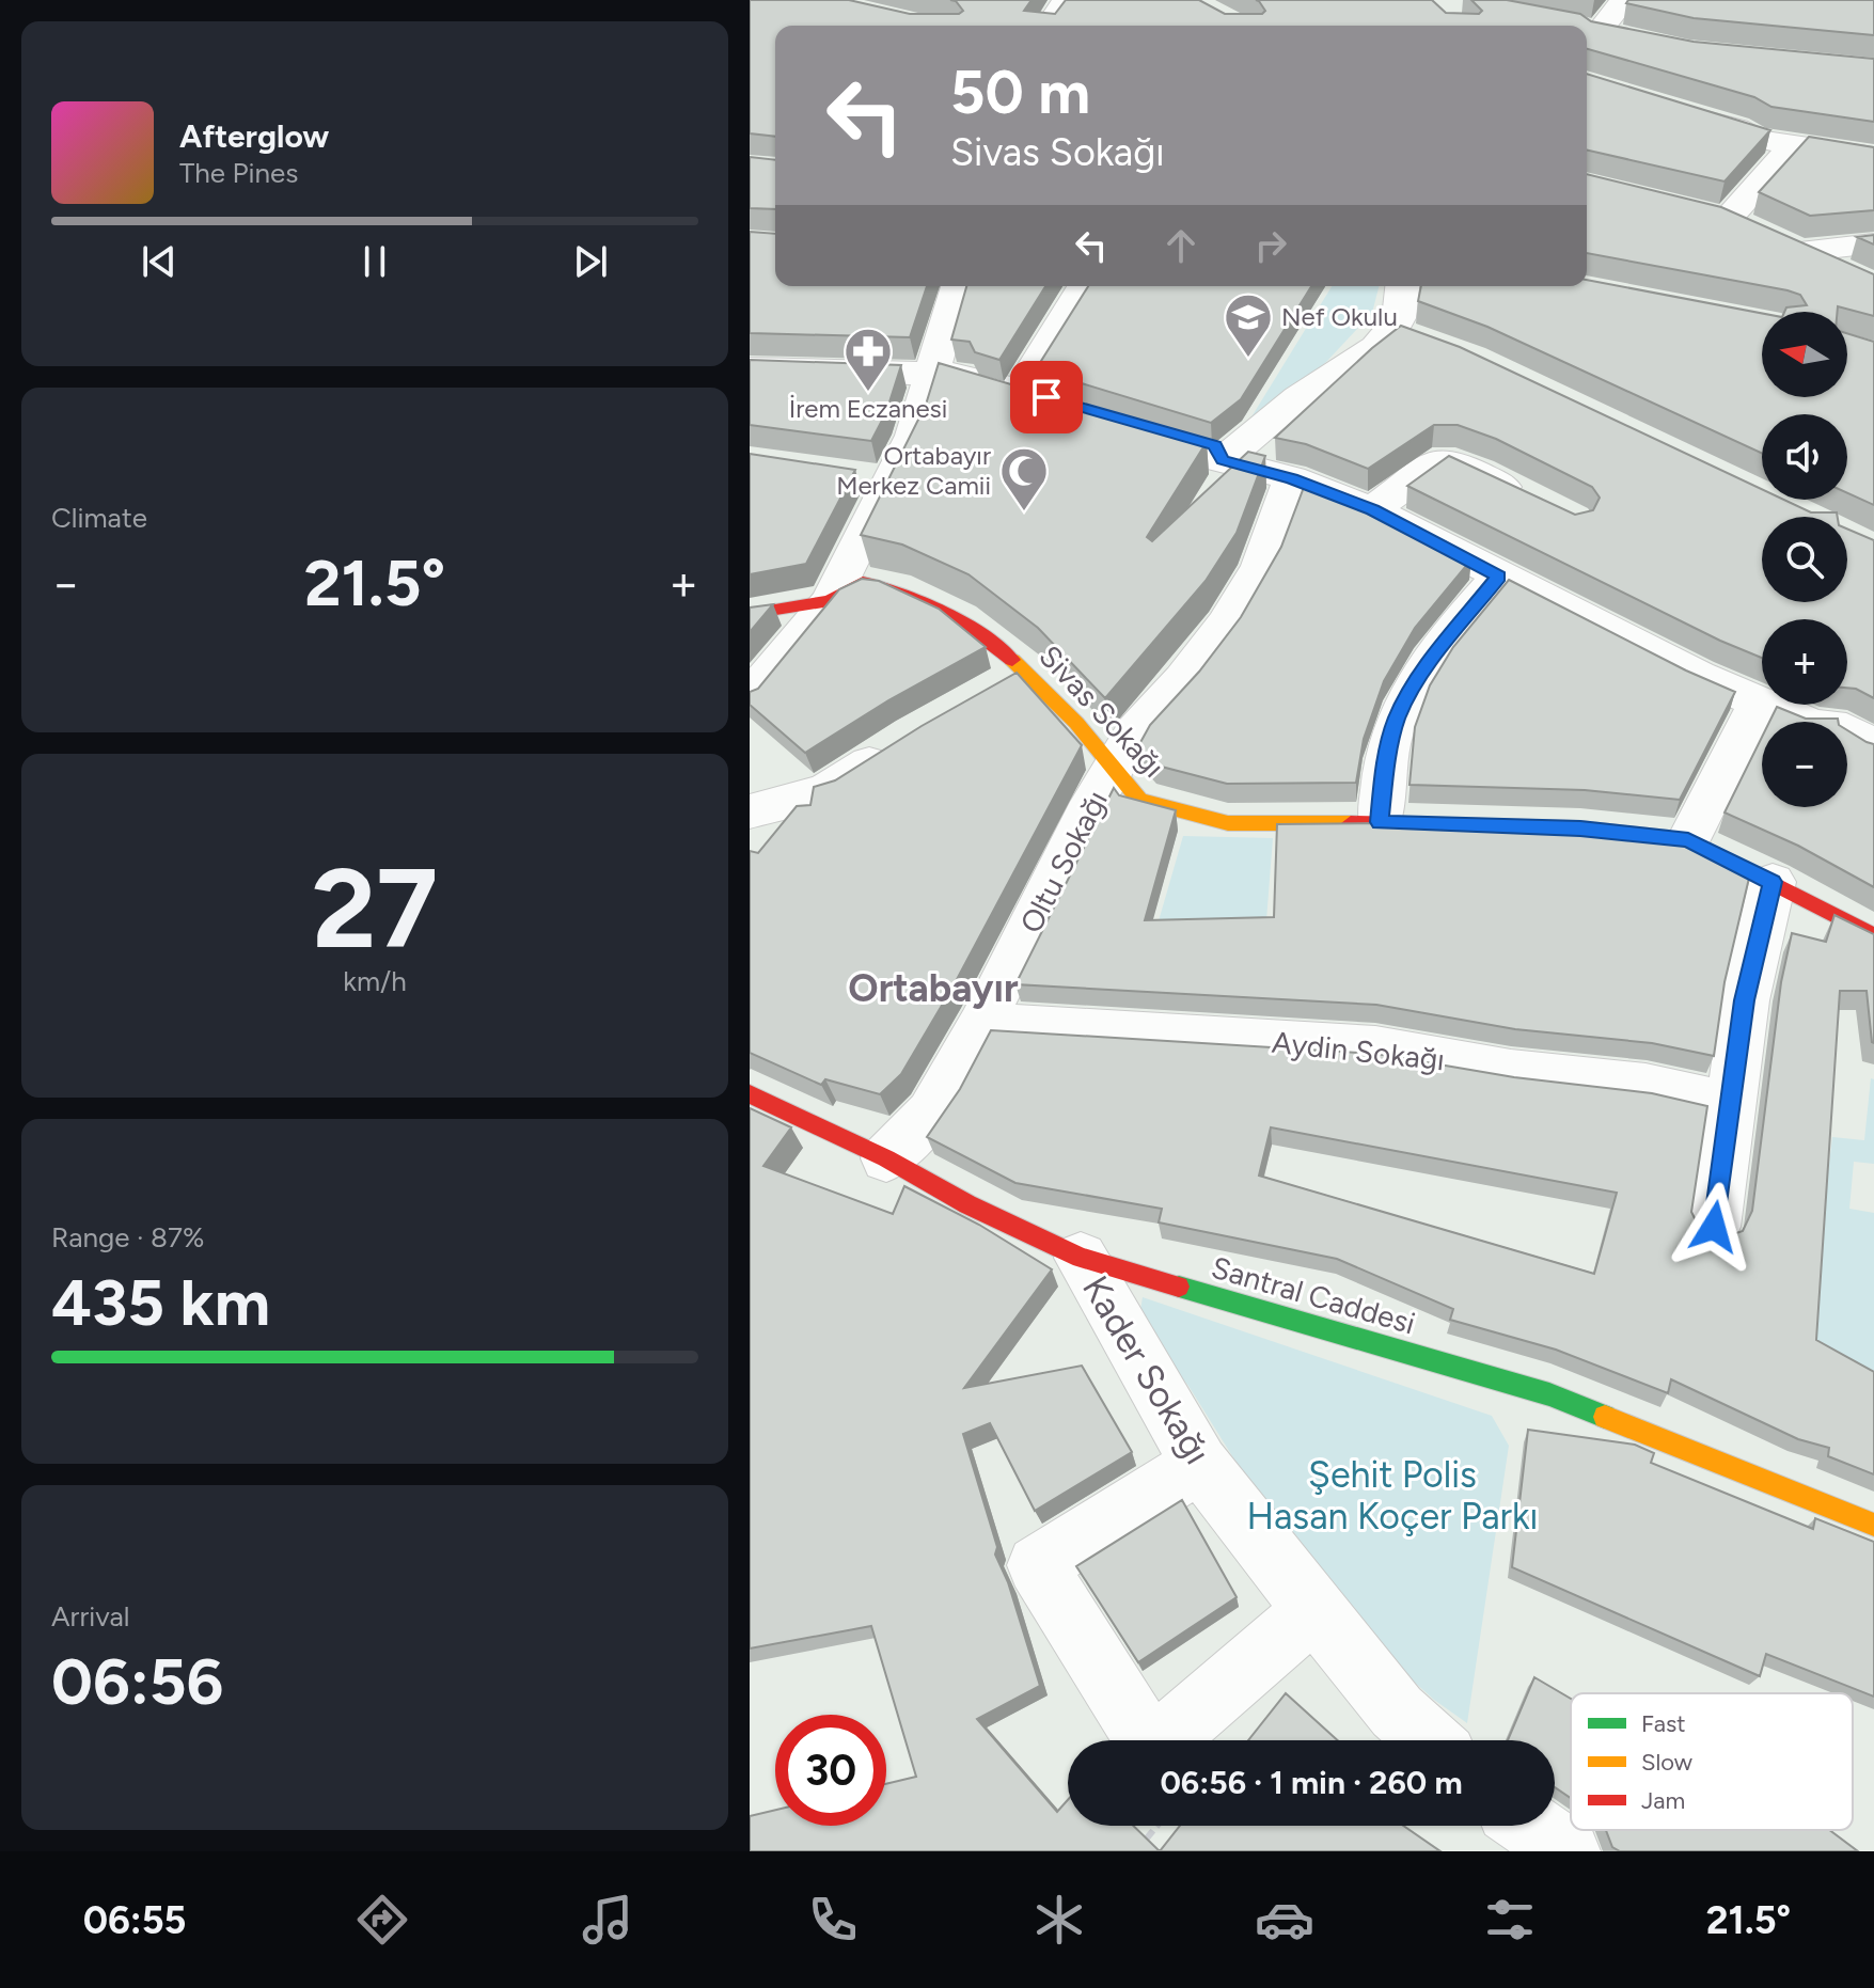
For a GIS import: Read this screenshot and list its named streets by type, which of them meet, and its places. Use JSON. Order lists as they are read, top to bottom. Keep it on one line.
{"streets":{"street":["Sivas Sokağı","Oltu Sokağı","Aydin Sokağı","Santral Caddesi","Kader Sokağı"]},"crossings":[["Sivas Sokağı","Oltu Sokağı"],["Oltu Sokağı","Aydin Sokağı"],["Oltu Sokağı","Santral Caddesi"],["Santral Caddesi","Kader Sokağı"]],"districts":["Ortabayır"],"parks":["Şehit Polis Hasan Koçer Parkı"],"places":{"school or university":["Nef Okulu"],"pharmacy":["İrem Eczanesi"],"mosque":["Ortabayır Merkez Camii"]},"legend":["Fast","Slow","Jam"],"north":"left","page":{"turn":["50 m","Sivas Sokağı"],"song":["Afterglow","The Pines"],"map_buttons":["+","−"],"tile":["Climate",["27","km/h"],["Range · 87%","435 km"],["Arrival","06:56"]],"heat":["−","21.5°","+"],"limit":"30","trip":"06:56 · 1 min · 260 m","tabs":["06:55","21.5°"]}}
